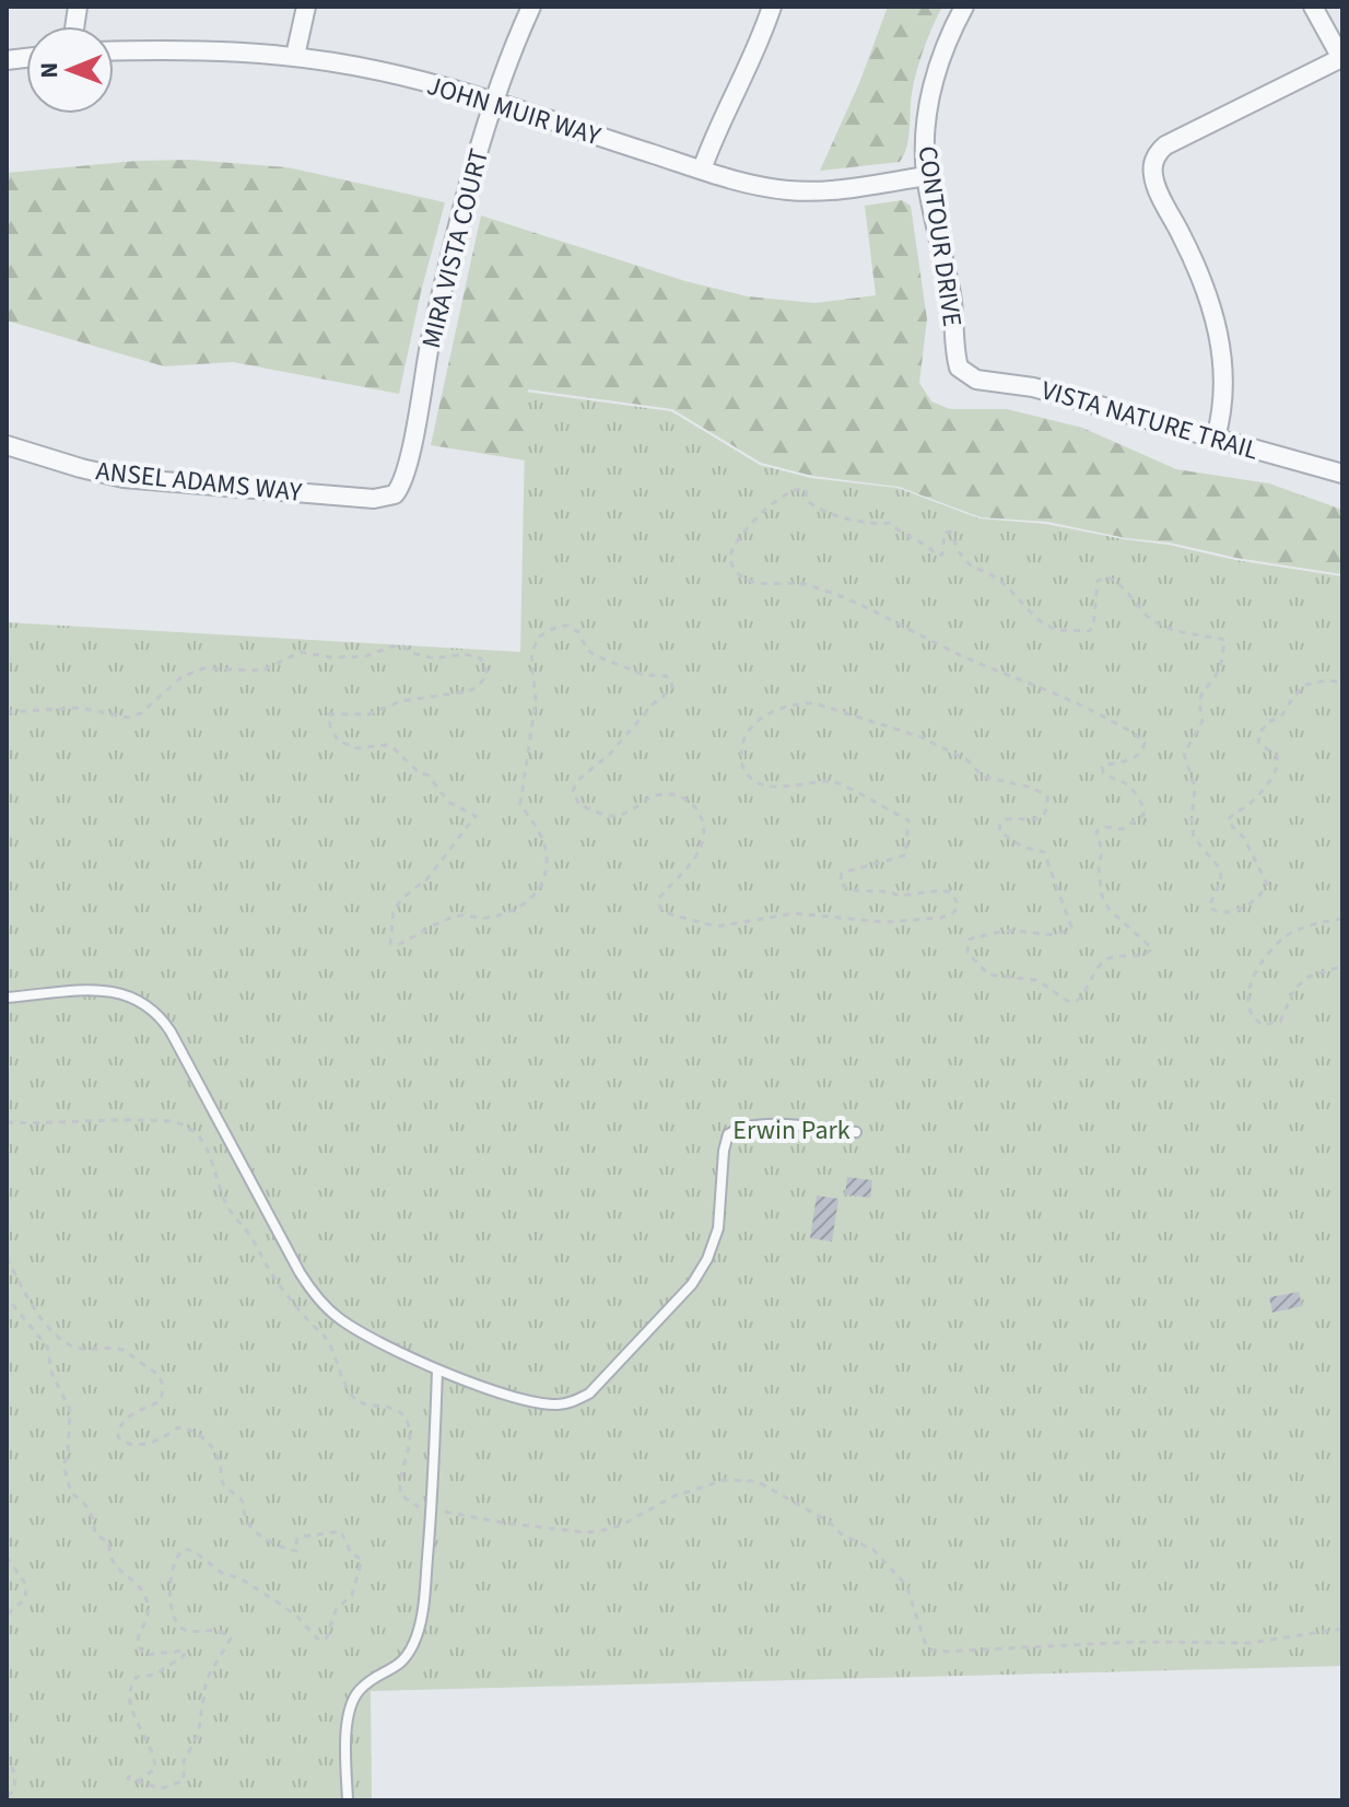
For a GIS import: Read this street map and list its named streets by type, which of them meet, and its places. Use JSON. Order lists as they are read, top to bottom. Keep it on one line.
{"streets":{"street":["JOHN MUIR WAY","CONTOUR DRIVE","MIRA VISTA COURT","VISTA NATURE TRAIL","ANSEL ADAMS WAY"]},"crossings":[["JOHN MUIR WAY","CONTOUR DRIVE"],["JOHN MUIR WAY","MIRA VISTA COURT"],["CONTOUR DRIVE","VISTA NATURE TRAIL"],["MIRA VISTA COURT","ANSEL ADAMS WAY"]],"parks":["Erwin Park"],"north":"left"}
